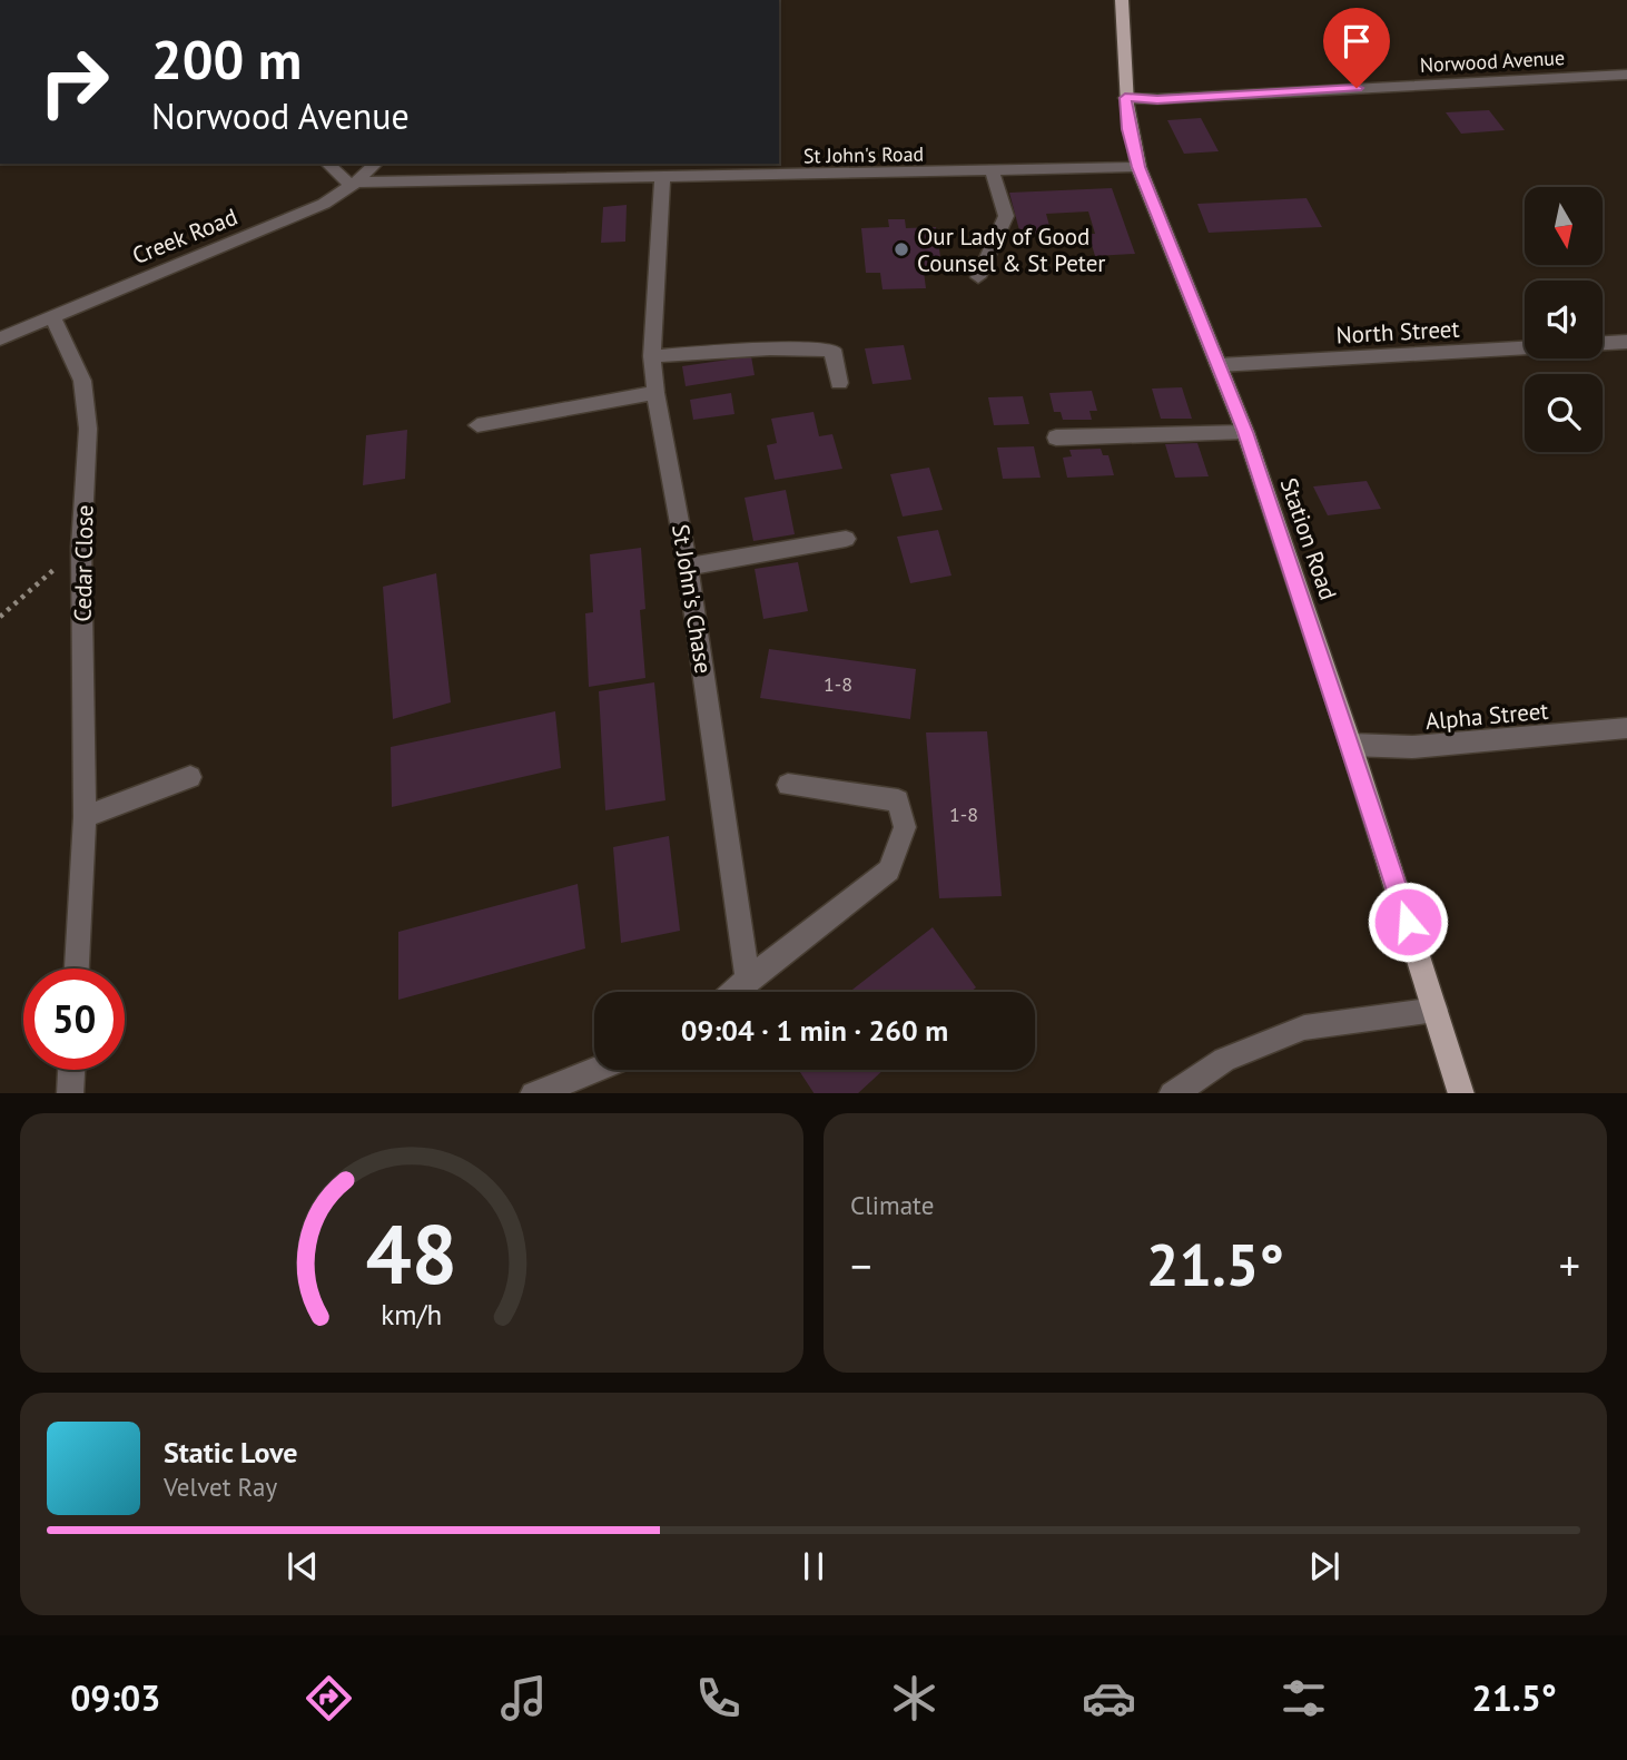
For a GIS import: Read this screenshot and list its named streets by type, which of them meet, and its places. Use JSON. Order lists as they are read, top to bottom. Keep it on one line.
{"streets":{"main road":["Station Road"],"street":["Norwood Avenue","St John's Road","Creek Road","North Street","Cedar Close","St John's Chase","Alpha Street"]},"crossings":[["Norwood Avenue","Station Road"],["St John's Road","Creek Road"],["St John's Road","Station Road"],["St John's Road","St John's Chase"],["Creek Road","Cedar Close"],["North Street","Station Road"],["Station Road","Alpha Street"]],"places":["Our Lady of Good Counsel & St Peter"],"house_numbers":["1-8","1-8"],"north":"bottom","page":{"turn":["200 m","Norwood Avenue"],"limit":"50","trip":"09:04 · 1 min · 260 m","tile":"Climate","heat":["−","21.5°","+"],"song":["Static Love","Velvet Ray"],"tabs":["09:03","21.5°"],"gauge":["48","km/h"]}}
